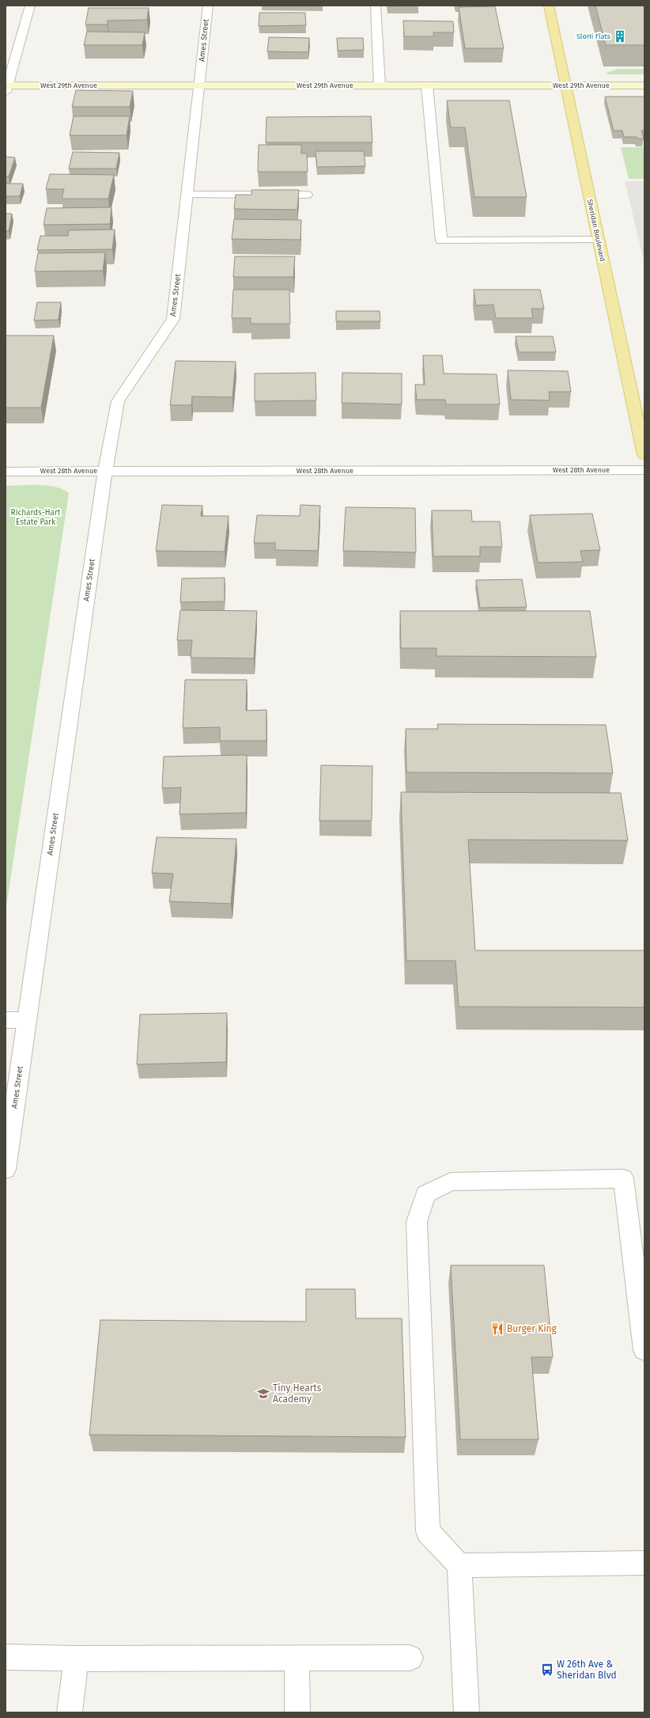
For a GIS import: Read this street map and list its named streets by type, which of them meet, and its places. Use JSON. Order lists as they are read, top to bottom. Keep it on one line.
{"streets":{"main road":["Sheridan Boulevard"],"street":["Ames Street","West 29th Avenue","West 28th Avenue"]},"crossings":[["Ames Street","West 29th Avenue"],["Ames Street","West 28th Avenue"],["West 29th Avenue","Sheridan Boulevard"]],"parks":["Richards-Hart Estate Park"],"places":{"building":["SloHi Flats"],"restaurant":["Burger King"],"school or university":["Tiny Hearts Academy"],"bus stop":["W 26th Ave & Sheridan Blvd"]}}
